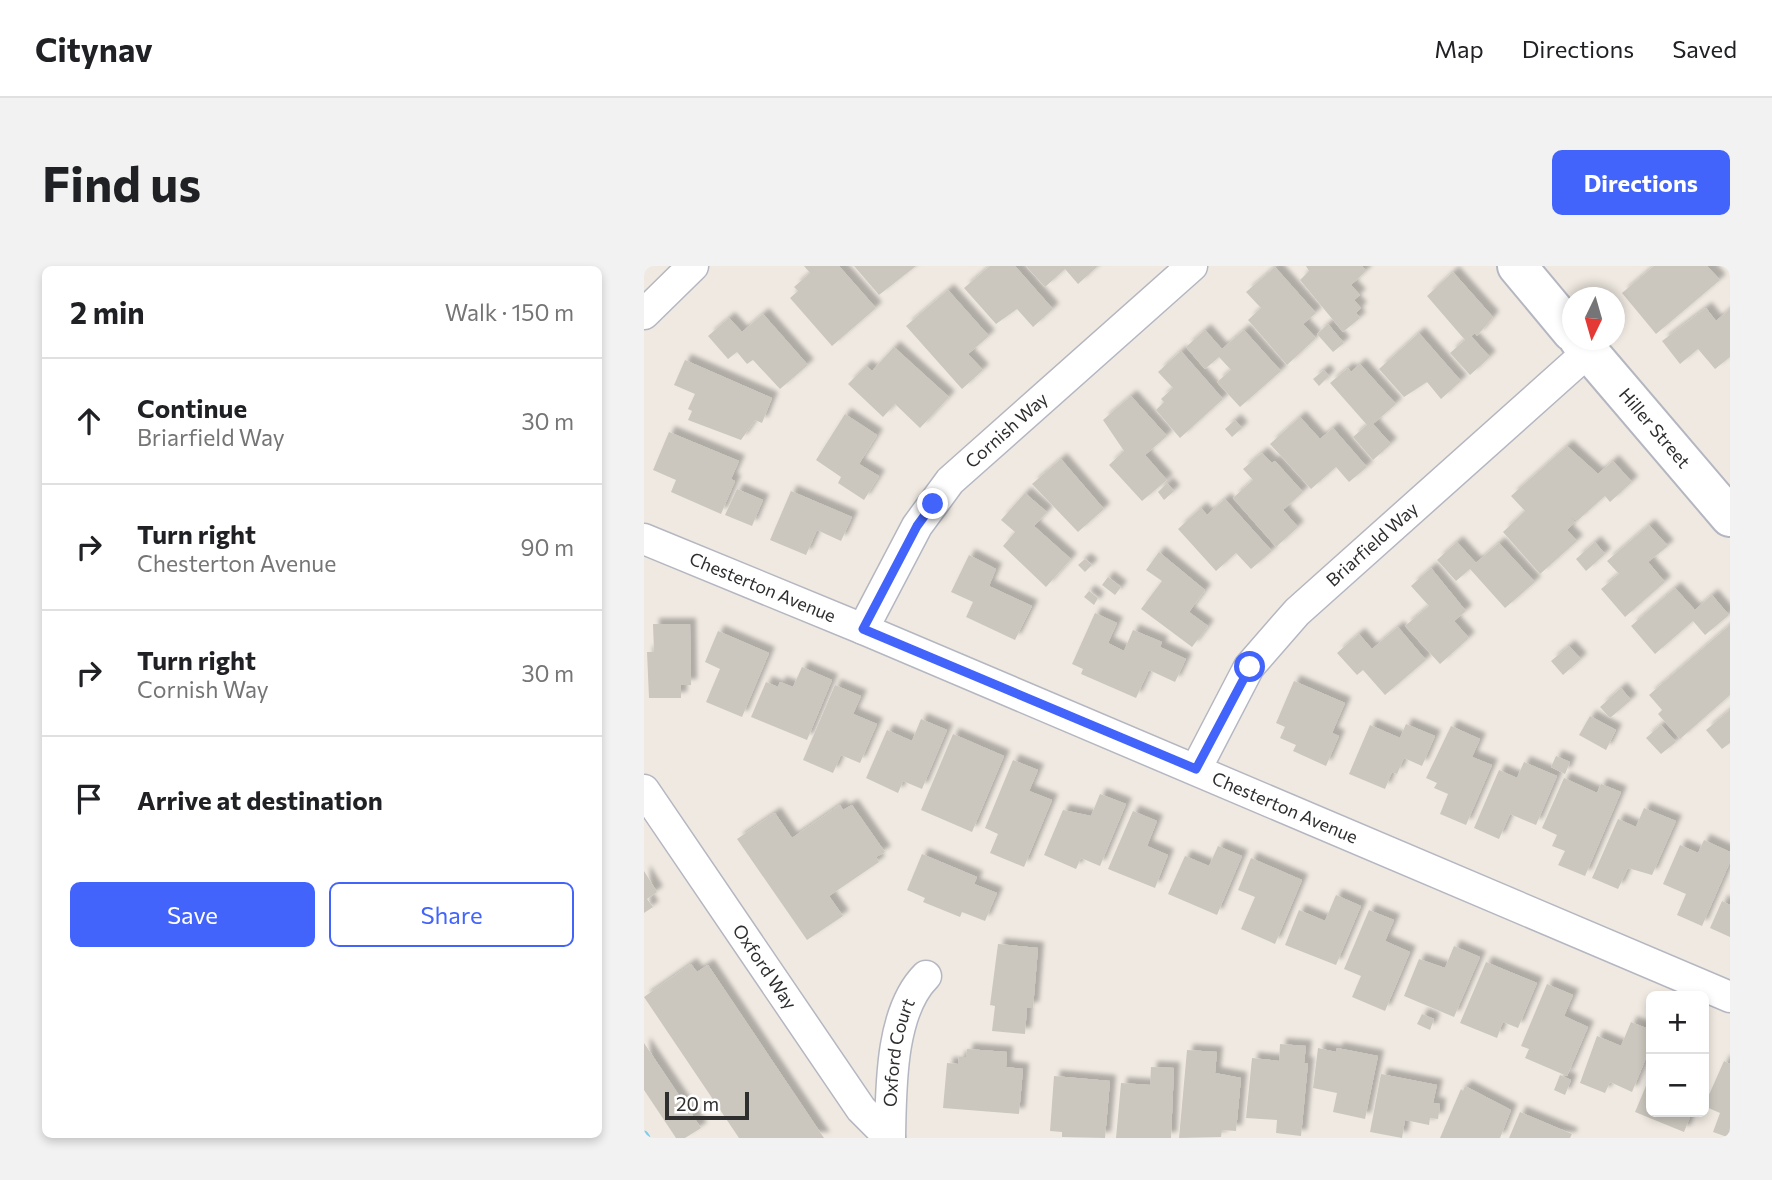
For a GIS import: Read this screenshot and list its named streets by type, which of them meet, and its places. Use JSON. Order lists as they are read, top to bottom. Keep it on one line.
{"streets":{"street":["Hiller Street","Cornish Way","Briarfield Way","Chesterton Avenue","Oxford Way","Oxford Court"]},"crossings":[["Cornish Way","Chesterton Avenue"],["Briarfield Way","Chesterton Avenue"],["Oxford Way","Oxford Court"]],"scale_bar":"20 m","north":"bottom","page":{"header":"Citynav","nav":["Map","Directions","Saved"],"buttons":["Directions",["Save","Share"]],"title":"Find us","heading":["2 min","Walk · 150 m"],"list":[["Continue","Briarfield Way","30 m"],["Turn right","Chesterton Avenue","90 m"],["Turn right","Cornish Way","30 m"],"Arrive at destination"],"map_buttons":["+","−"],"scale":"20 m"}}
